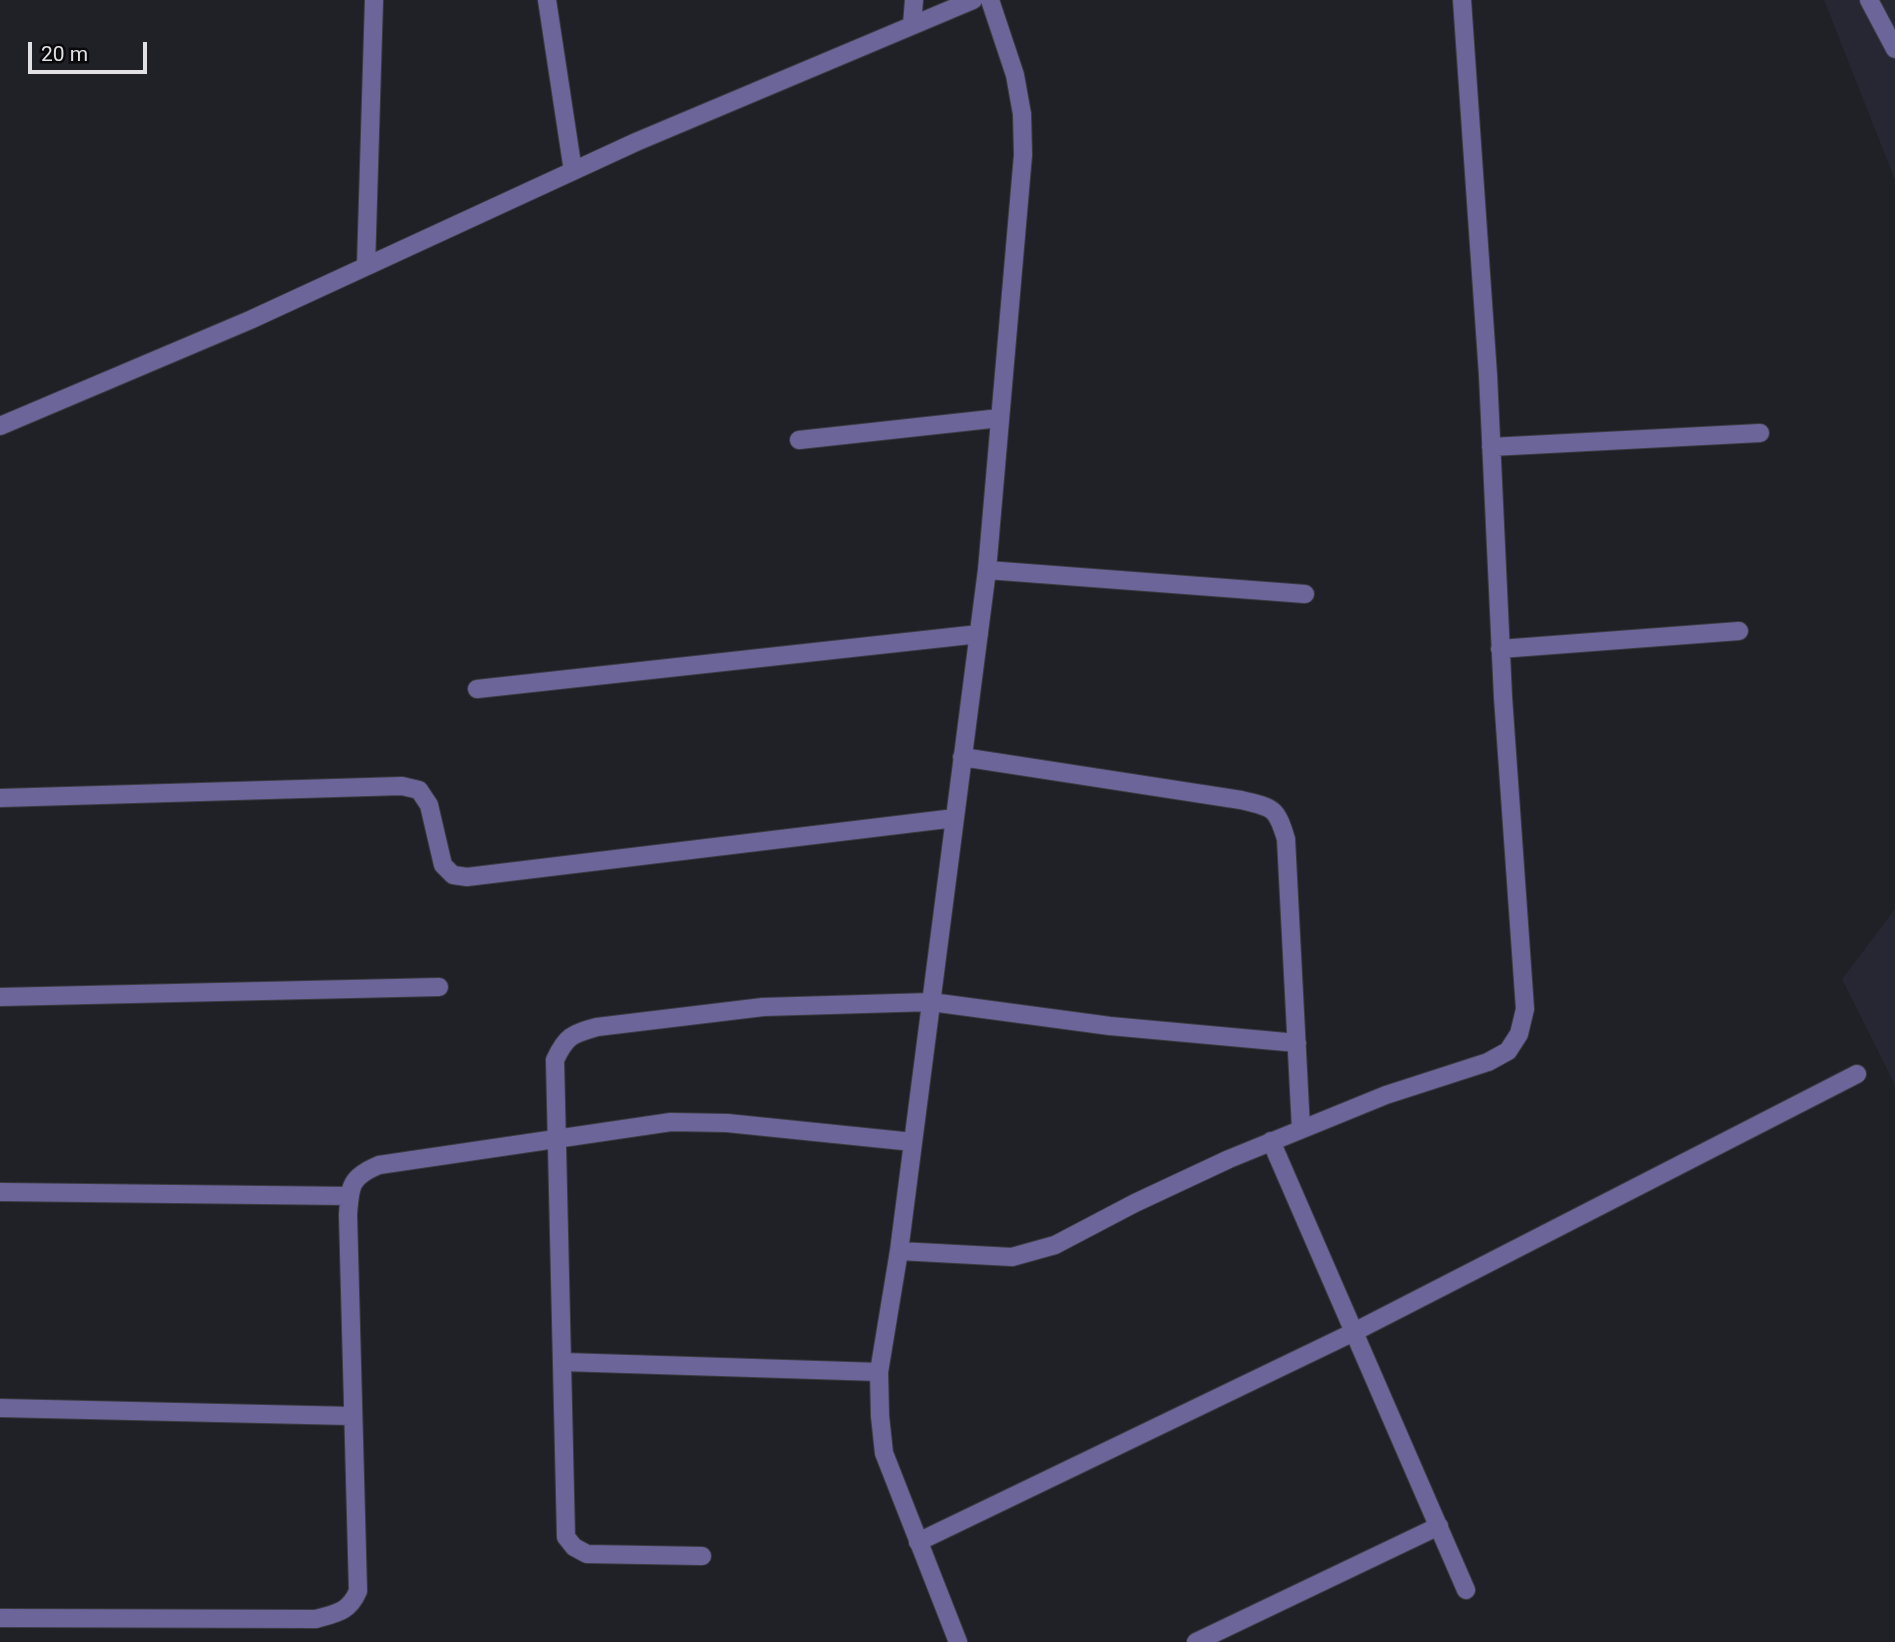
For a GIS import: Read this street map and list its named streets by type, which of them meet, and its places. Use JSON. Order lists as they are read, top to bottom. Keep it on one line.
{"scale_bar":"20 m"}
